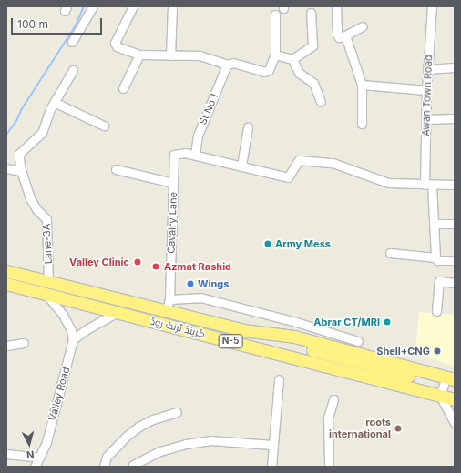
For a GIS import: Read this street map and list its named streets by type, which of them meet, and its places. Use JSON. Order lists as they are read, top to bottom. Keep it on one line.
{"streets":{"highway":["گرینڈ ٹرنک روڈ","N-5"],"street":["Awan Town Road","St No 1","Cavalry Lane","Lane-3A","Valley Road"]},"crossings":[["St No 1","Cavalry Lane"],["Cavalry Lane","گرینڈ ٹرنک روڈ"],["Lane-3A","گرینڈ ٹرنک روڈ"]],"places":["Army Mess","Valley Clinic","Azmat Rashid","Wings","Abrar CT/MRI","Shell+CNG","roots international"],"scale_bar":"100 m","north":"bottom"}
